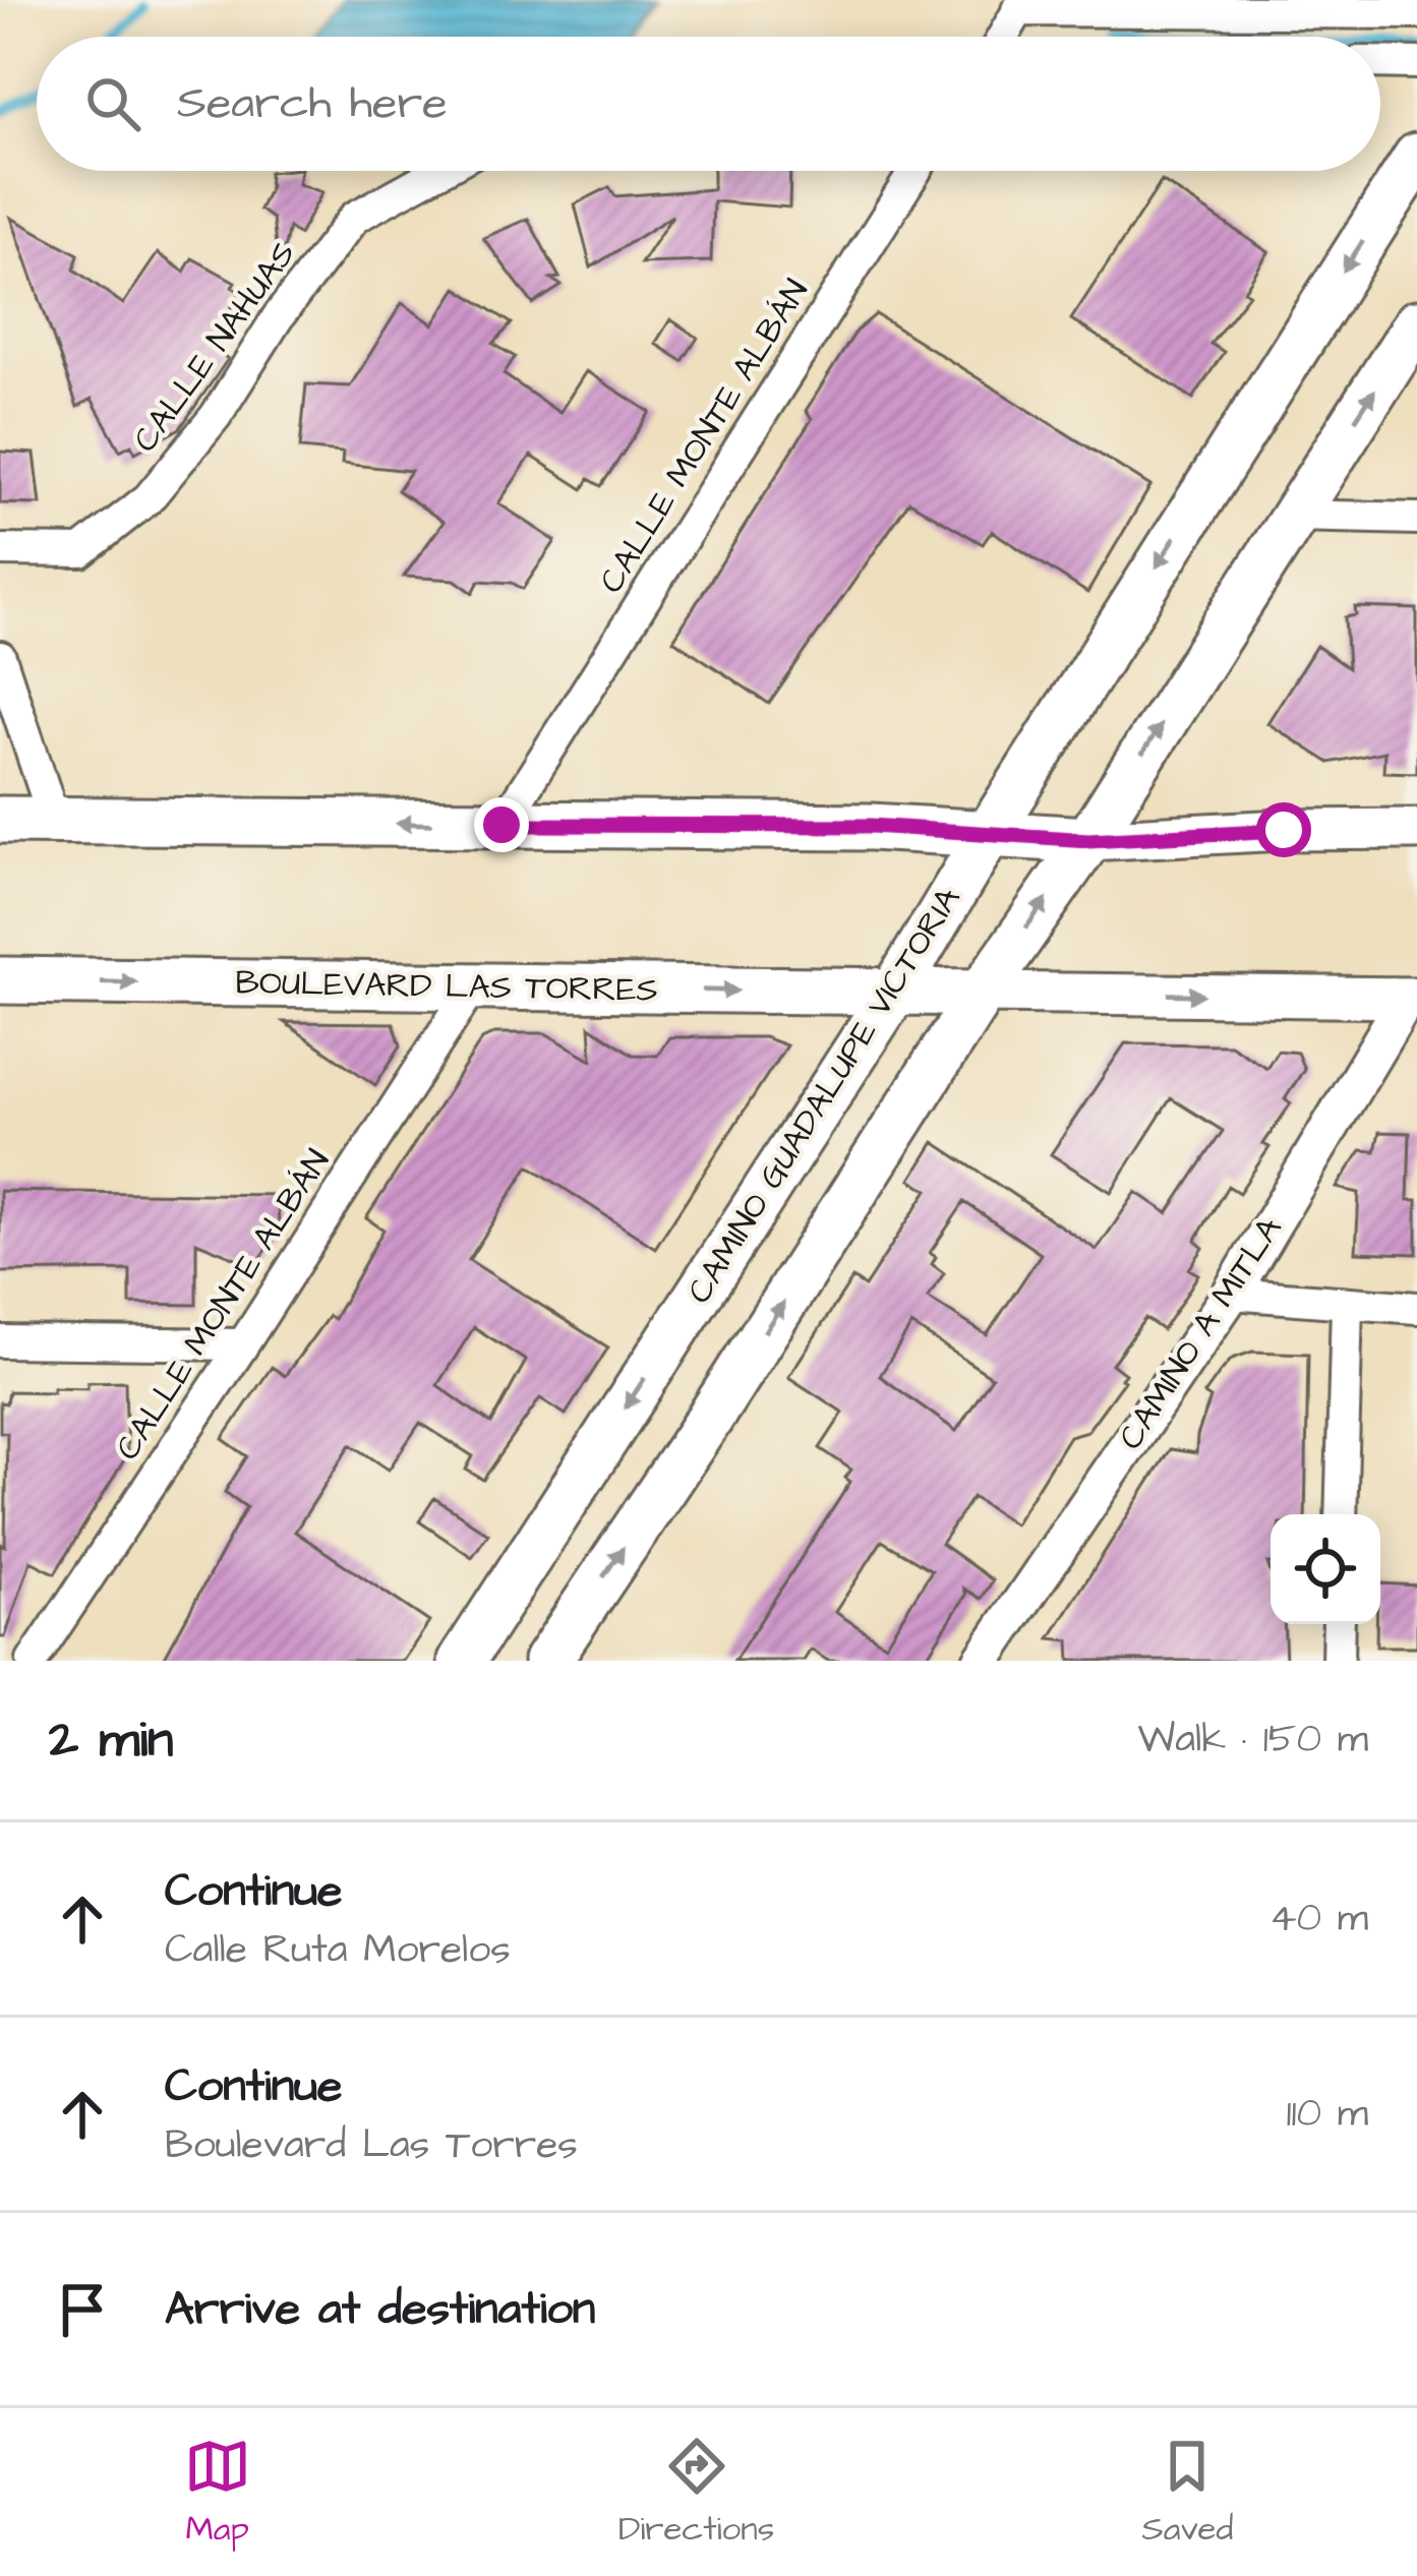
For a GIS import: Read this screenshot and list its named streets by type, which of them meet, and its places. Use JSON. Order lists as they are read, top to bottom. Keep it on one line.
{"streets":{"main road":["BOULEVARD LAS TORRES","CAMINO GUADALUPE VICTORIA"],"street":["CALLE NAHUAS","CALLE MONTE ALBÁN","CAMINO A MITLA"]},"crossings":[["CALLE MONTE ALBÁN","BOULEVARD LAS TORRES"],["BOULEVARD LAS TORRES","CAMINO GUADALUPE VICTORIA"]],"page":{"search":"Search here","heading":["2 min","Walk · 150 m"],"list":[["Continue","Calle Ruta Morelos","40 m"],["Continue","Boulevard Las Torres","110 m"],"Arrive at destination"],"nav":["Map","Directions","Saved"]}}
